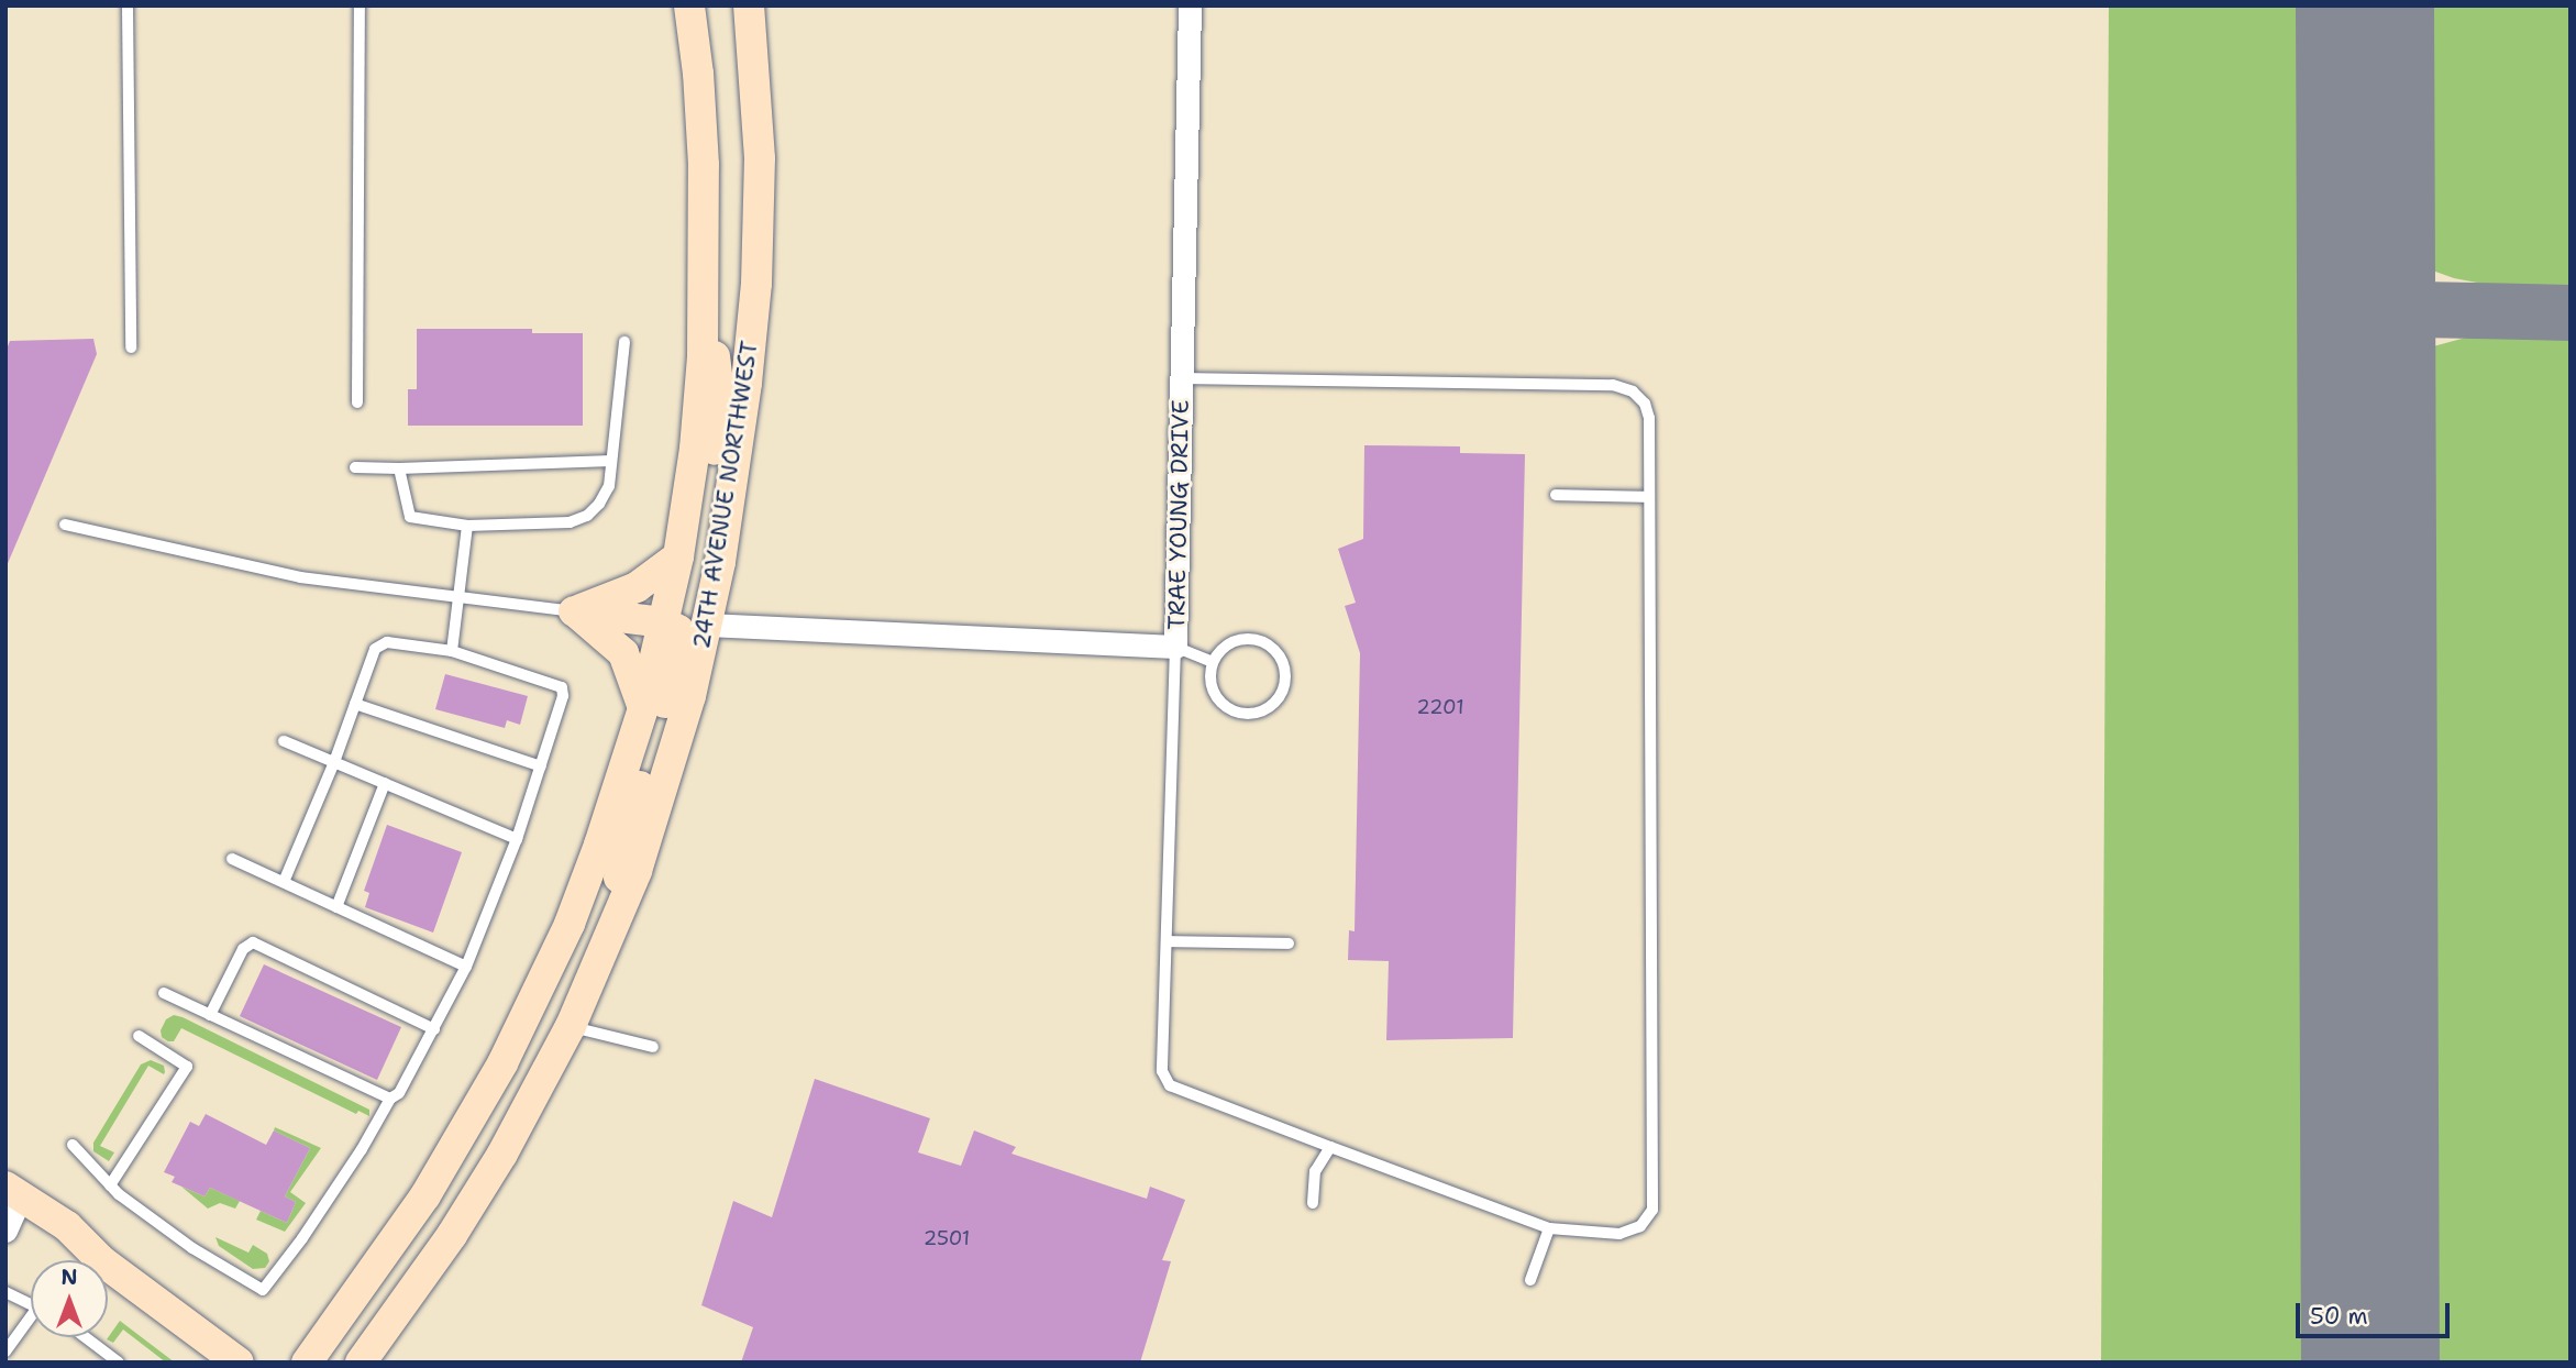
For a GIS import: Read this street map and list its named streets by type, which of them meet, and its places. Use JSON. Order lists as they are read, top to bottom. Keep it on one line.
{"streets":{"main road":["24TH AVENUE NORTHWEST"],"street":["TRAE YOUNG DRIVE"]},"crossings":[["24TH AVENUE NORTHWEST","TRAE YOUNG DRIVE"]],"house_numbers":["2201","2501"],"scale_bar":"50 m","north":"top"}
